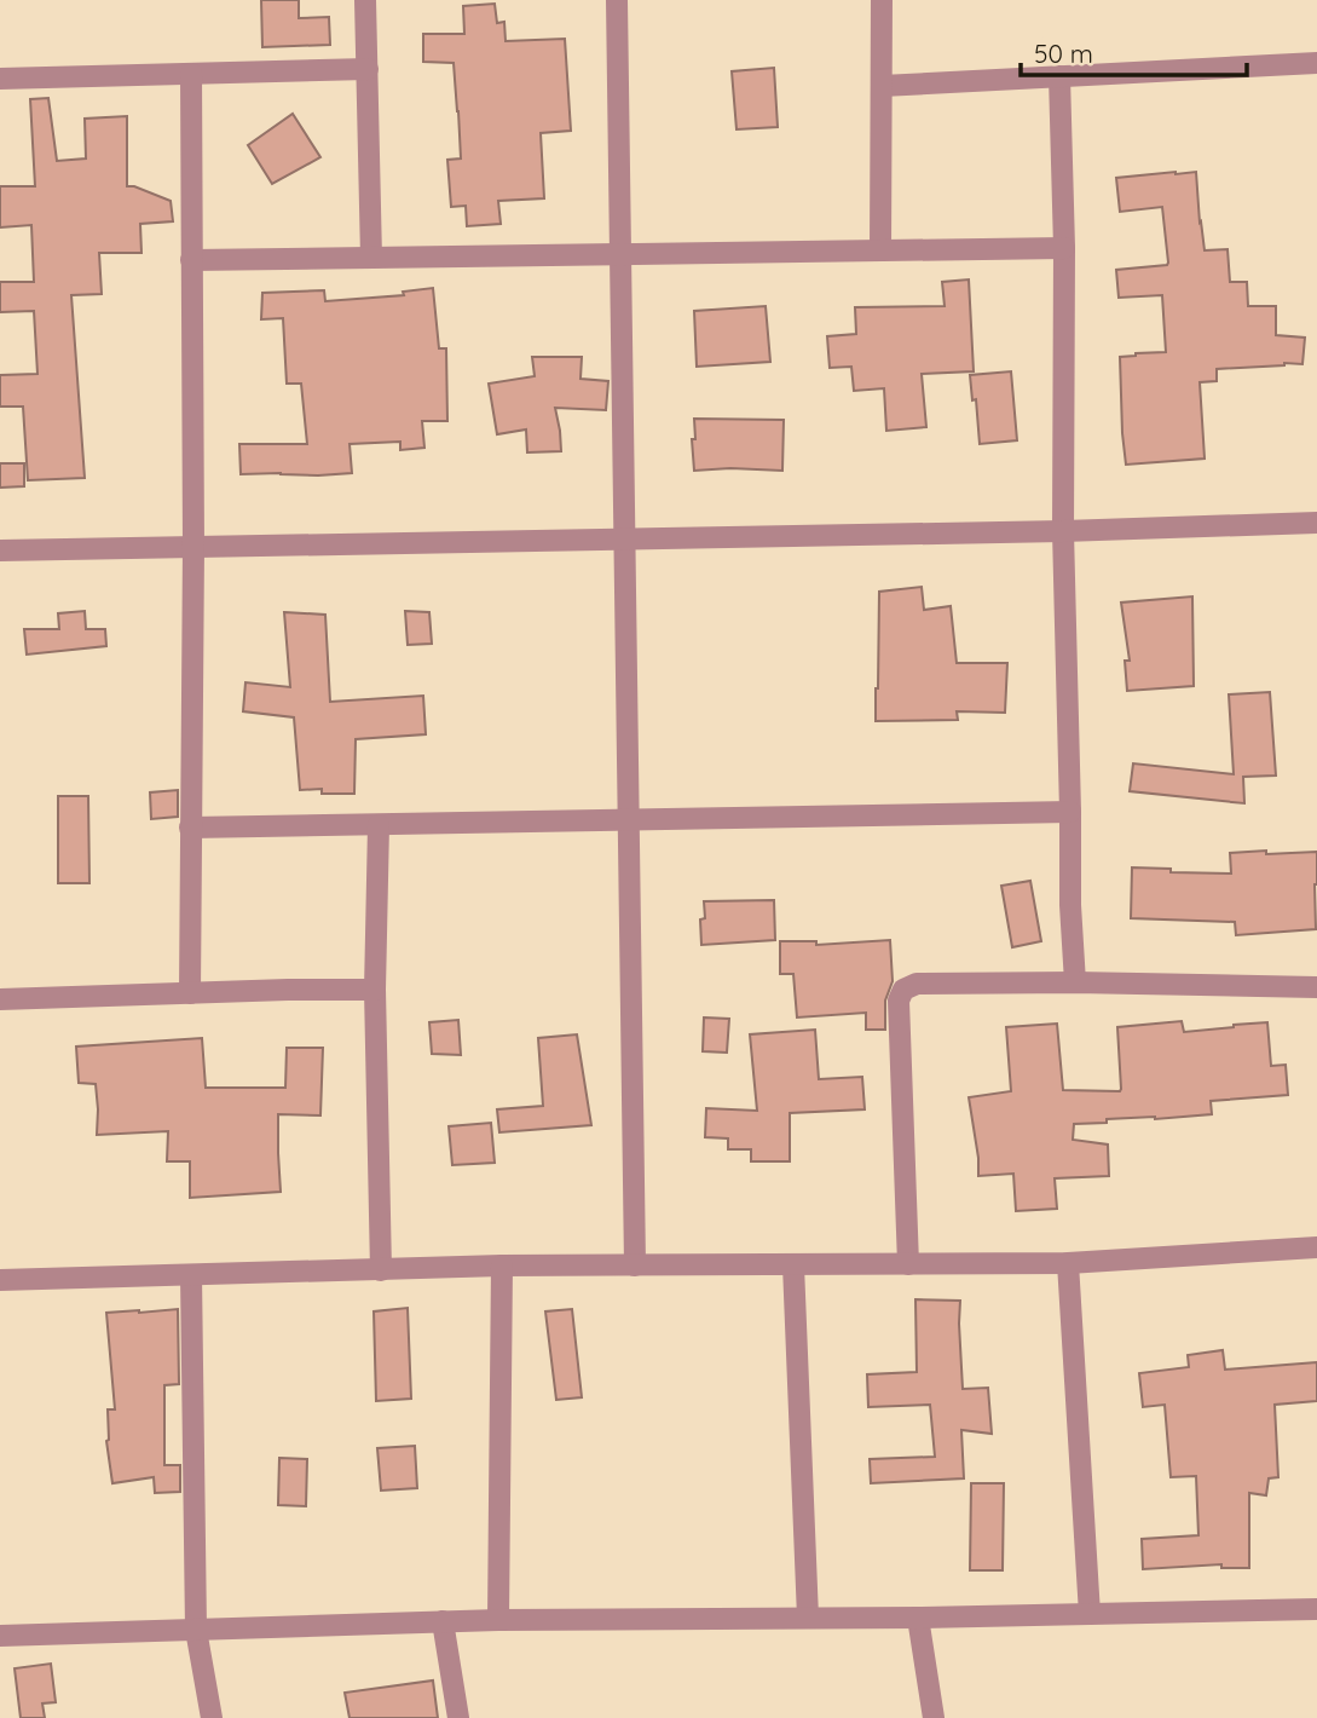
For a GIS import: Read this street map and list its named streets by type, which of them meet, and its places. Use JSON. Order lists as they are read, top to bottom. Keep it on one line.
{"scale_bar":"50 m"}
